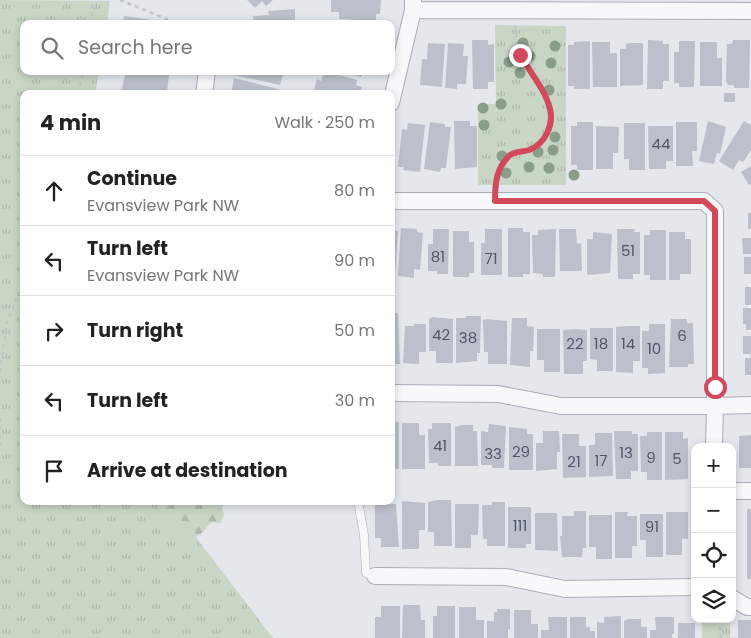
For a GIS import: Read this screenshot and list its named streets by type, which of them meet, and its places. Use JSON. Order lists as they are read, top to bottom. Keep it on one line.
{"house_numbers":["44","51","81","71","42","6","38","22","18","14","10","41","29","13","33","9","5","17","21","111","91"],"page":{"search":"Search here","heading":["4 min","Walk · 250 m"],"list":[["Continue","Evansview Park NW","80 m"],["Turn left","Evansview Park NW","90 m"],["Turn right","50 m"],["Turn left","30 m"],"Arrive at destination"],"map_buttons":["+","−"]}}
